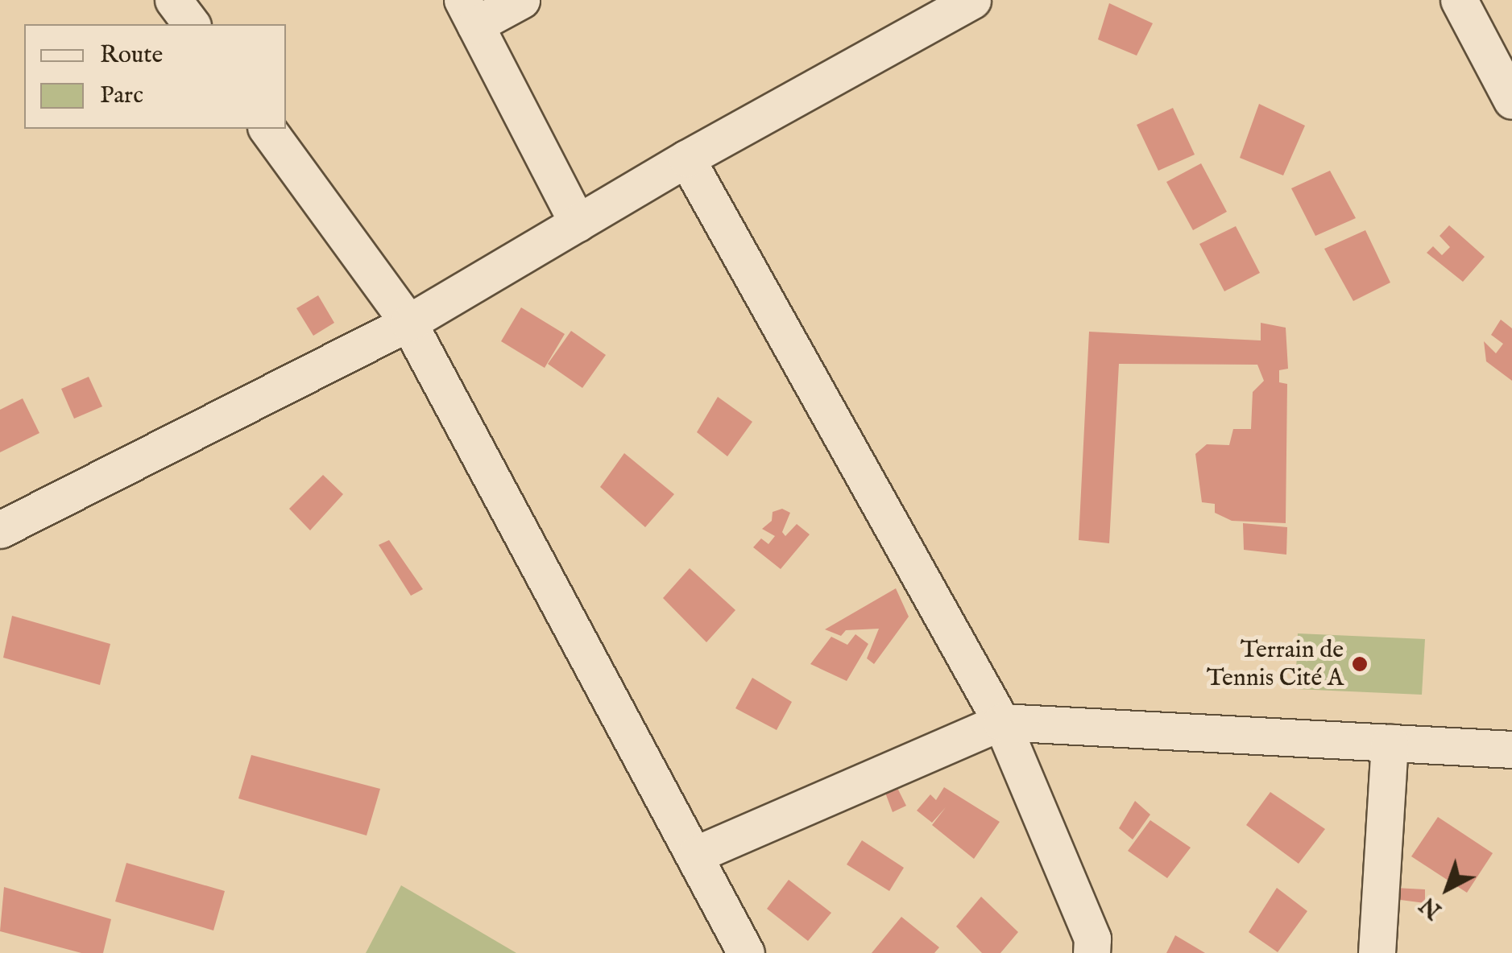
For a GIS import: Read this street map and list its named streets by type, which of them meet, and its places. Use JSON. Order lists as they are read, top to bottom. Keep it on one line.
{"places":["Terrain de Tennis Cité A"],"legend":["Route","Parc"],"north":"bottom left"}
